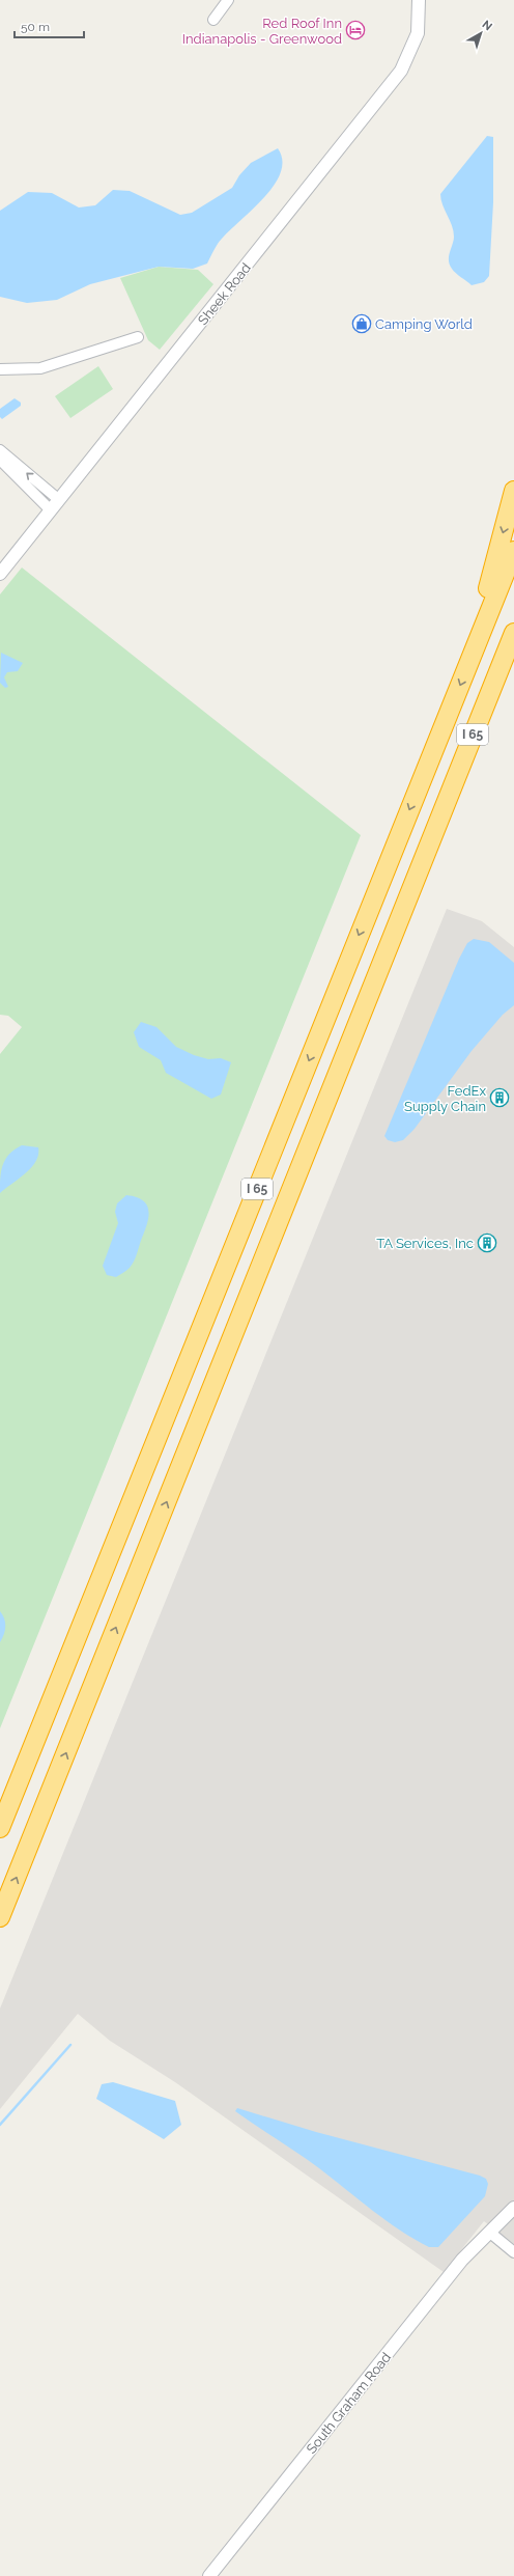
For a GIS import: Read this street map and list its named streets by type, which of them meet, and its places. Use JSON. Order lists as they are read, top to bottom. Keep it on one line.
{"streets":{"highway":["I 65"],"street":["Sheek Road","South Graham Road"]},"places":{"hotel":["Red Roof Inn Indianapolis - Greenwood"],"shop":["Camping World"],"building":["FedEx Supply Chain","TA Services, Inc"]},"scale_bar":"50 m","north":"top right"}
